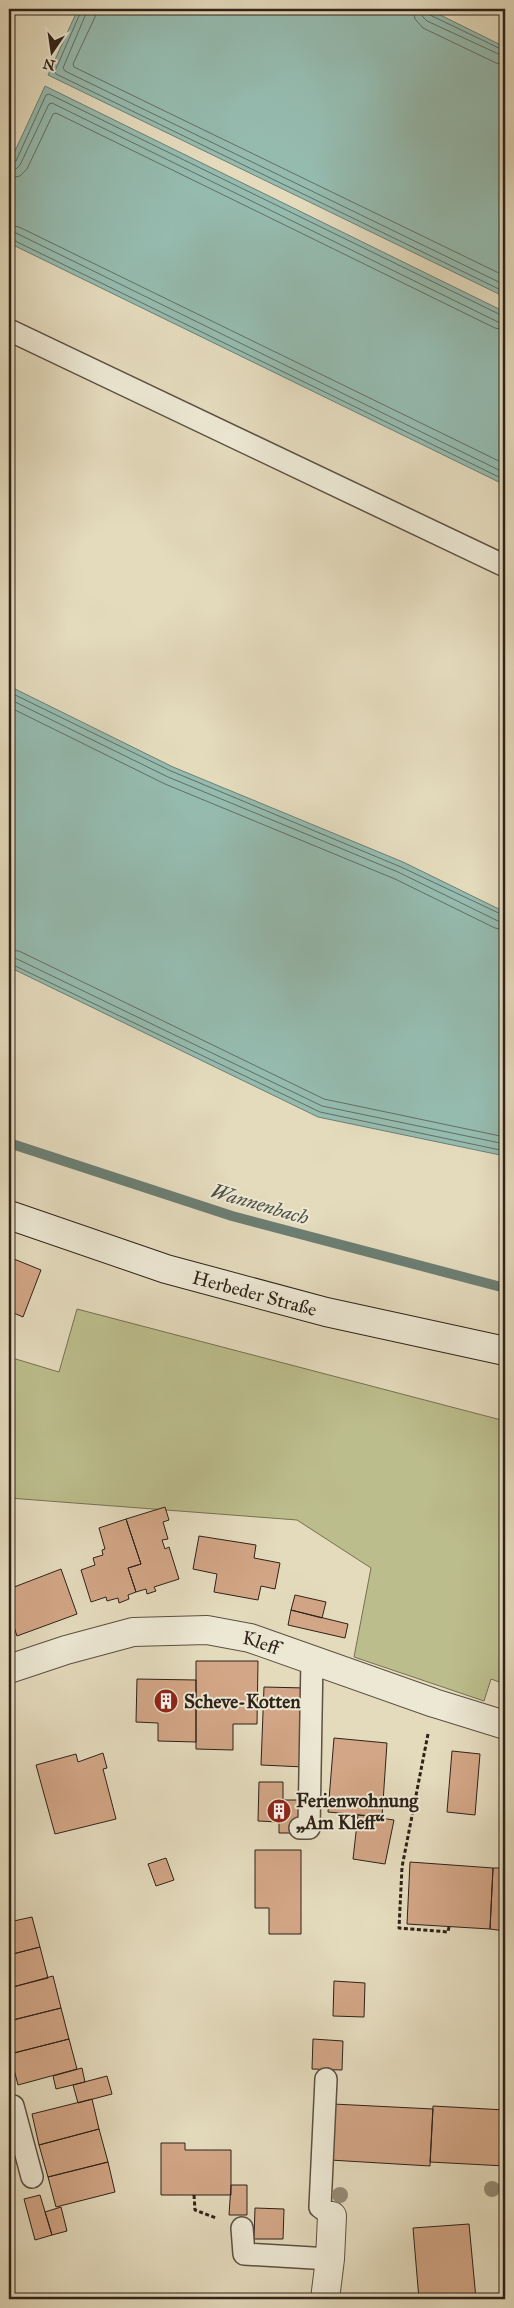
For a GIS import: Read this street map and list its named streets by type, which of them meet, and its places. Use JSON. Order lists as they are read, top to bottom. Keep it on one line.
{"streets":{"street":["Herbeder Straße","Kleff"]},"water":["Wannenbach"],"places":{"building":["Scheve-Kotten","Ferienwohnung „Am Kleff“"]},"north":"bottom"}
